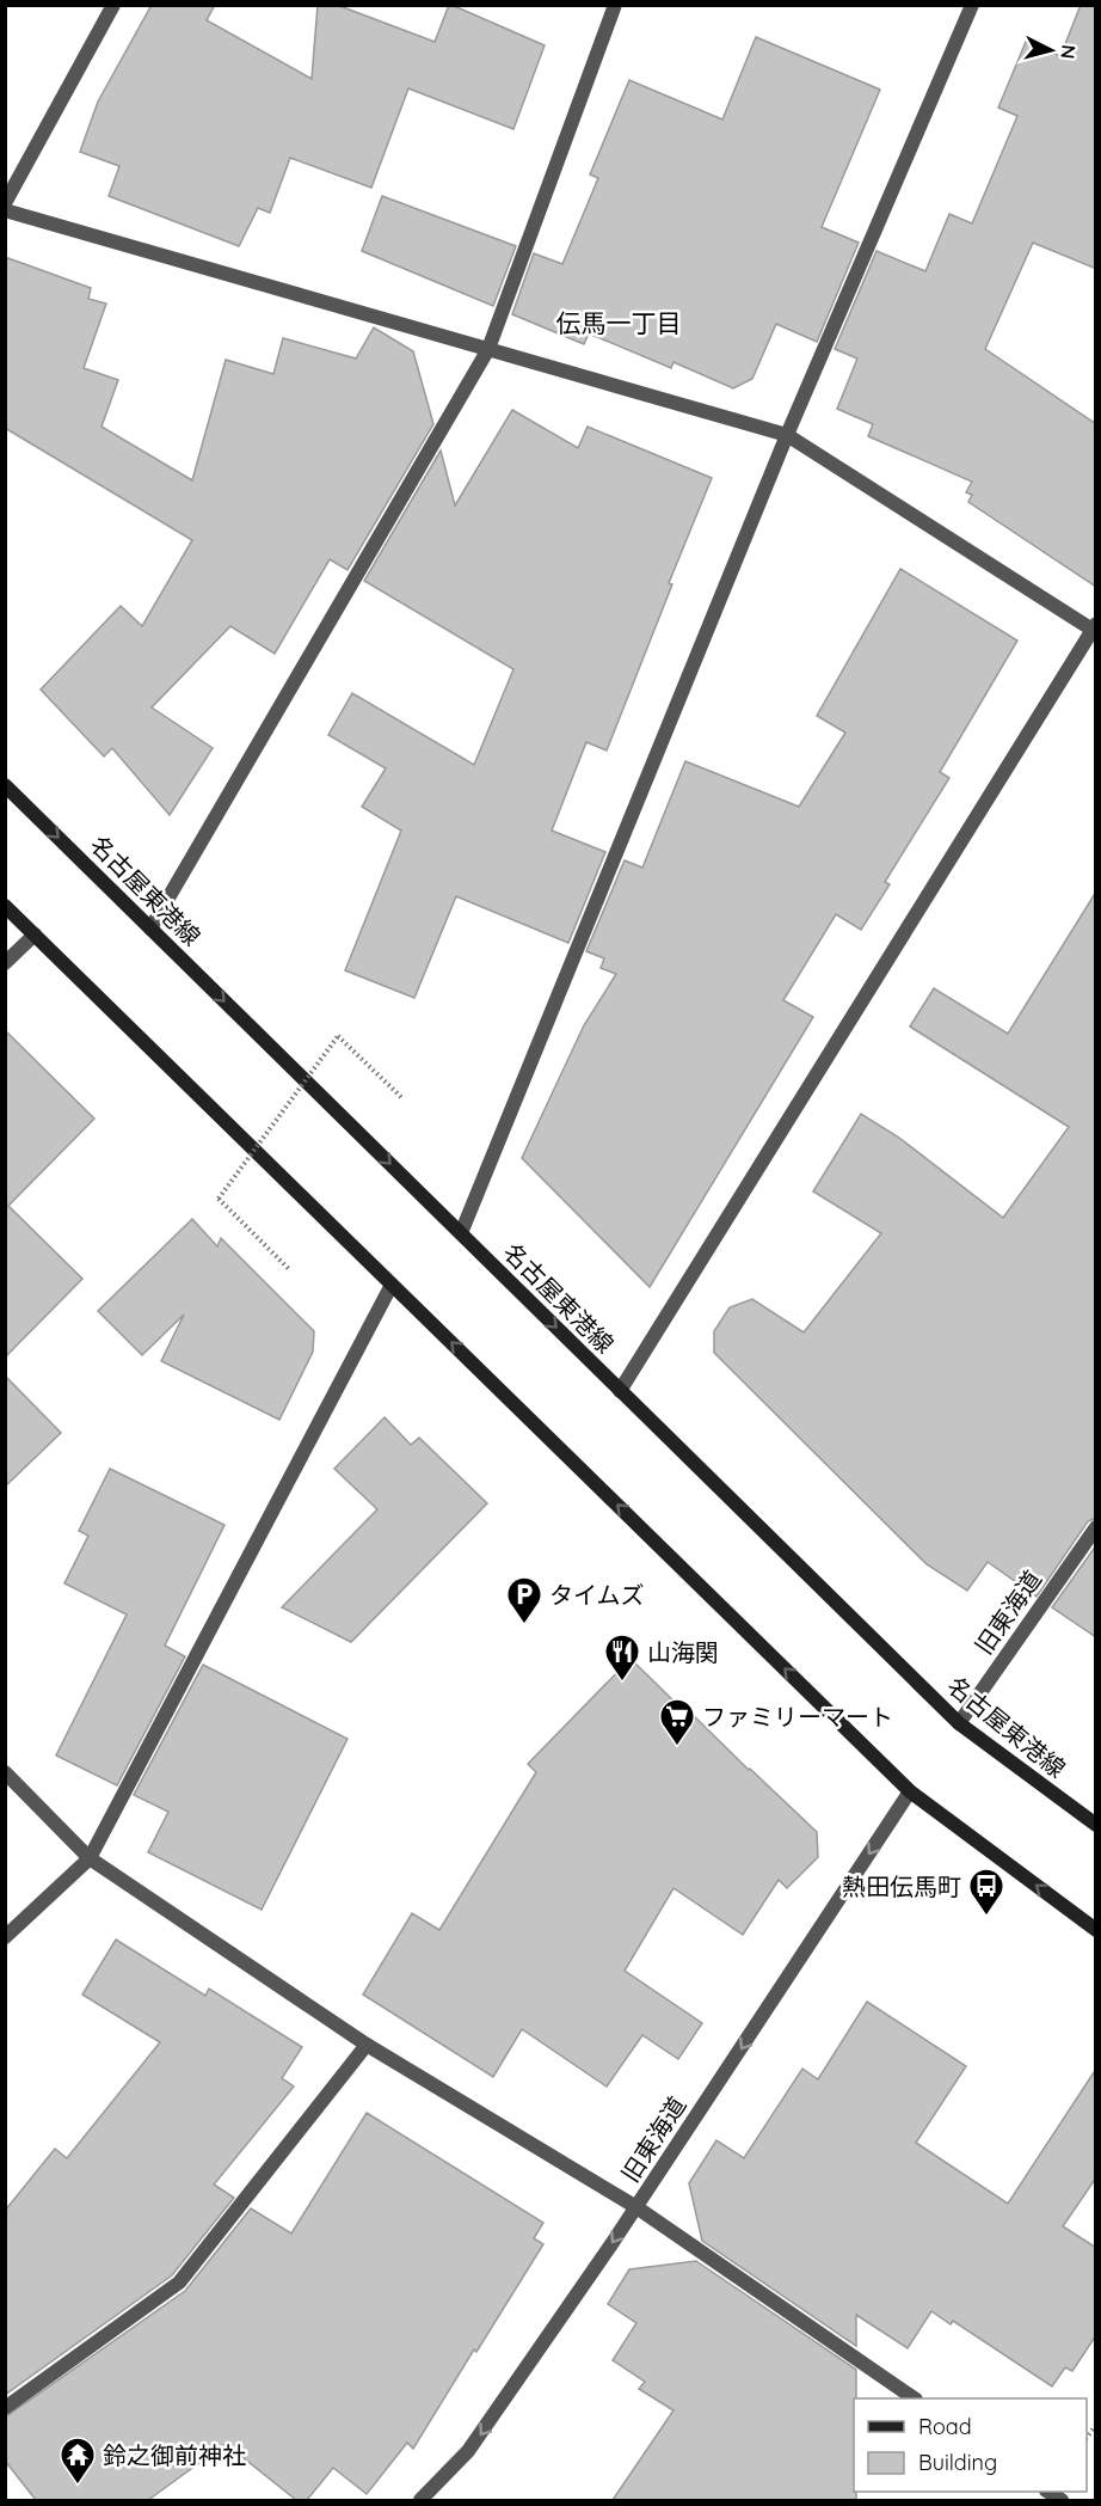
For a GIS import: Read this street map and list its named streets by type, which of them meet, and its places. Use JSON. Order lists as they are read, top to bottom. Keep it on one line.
{"streets":{"main road":["名古屋東港線"],"street":["旧東海道"]},"crossings":[["名古屋東港線","旧東海道"]],"one_way":["旧東海道"],"districts":["伝馬一丁目"],"places":{"parking":["タイムズ"],"restaurant":["山海関"],"supermarket":["ファミリーマート"],"bus stop":["熱田伝馬町"],"temple":["鈴之御前神社"]},"legend":["Road","Building"],"north":"right"}
